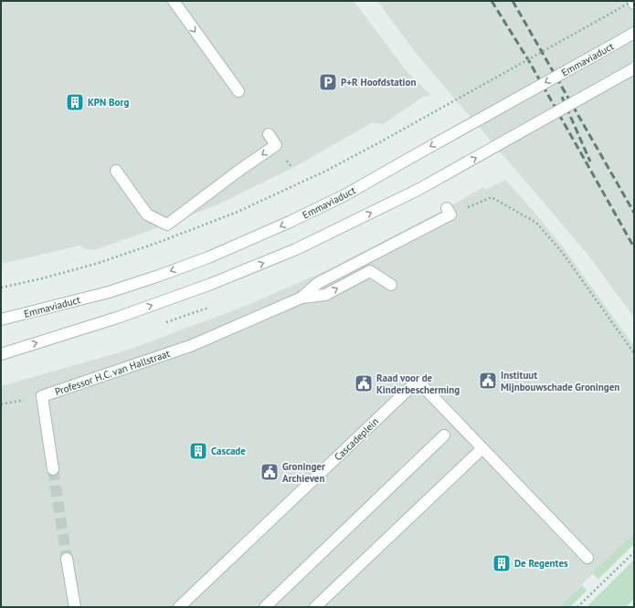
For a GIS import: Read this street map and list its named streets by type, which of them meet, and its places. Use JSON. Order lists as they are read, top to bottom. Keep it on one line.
{"streets":{"main road":["Emmaviaduct","Professor H.C. van Hallstraat","Cascadeplein"]},"places":{"parking":["P+R Hoofdstation"],"building":["KPN Borg","Cascade","De Regentes"],"public building":["Instituut Mijnbouwschade Groningen","Raad voor de Kinderbescherming","Groninger Archieven"]}}
